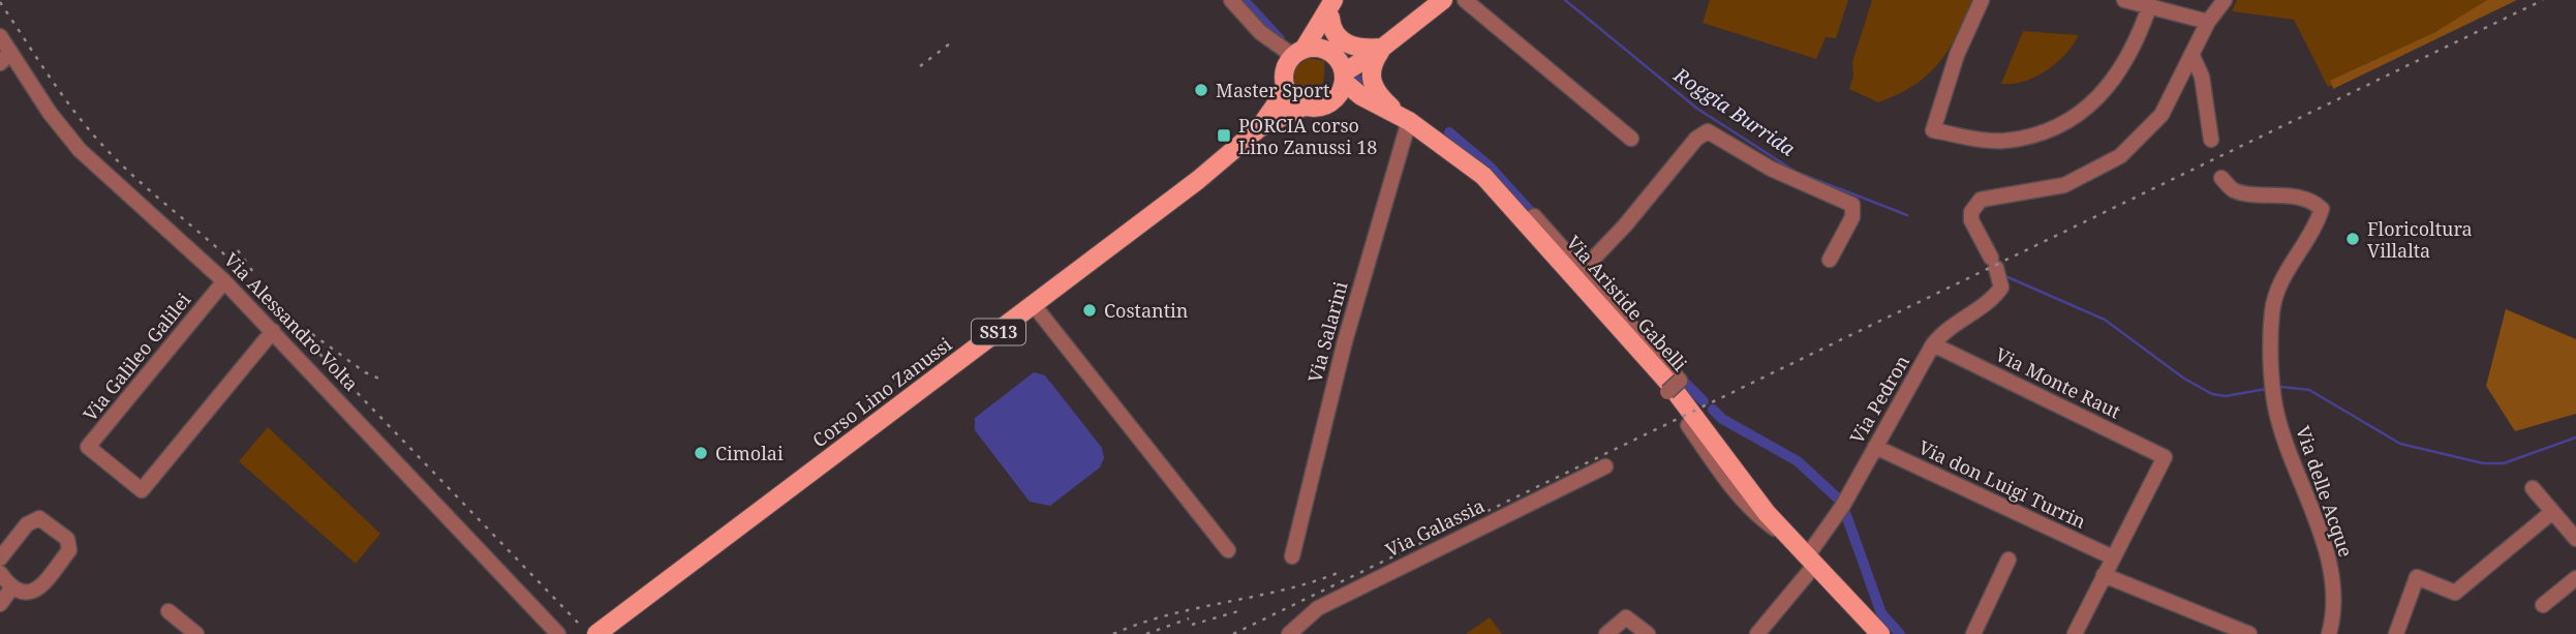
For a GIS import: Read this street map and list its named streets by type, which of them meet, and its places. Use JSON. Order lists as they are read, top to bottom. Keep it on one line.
{"streets":{"main road":["Via Aristide Gabelli","SS13","Corso Lino Zanussi"],"street":["Via Alessandro Volta","Via Salarini","Via Galileo Galilei","Via Monte Raut","Via Pedron","Via don Luigi Turrin","Via delle Acque","Via Galassia"]},"crossings":[["Via Aristide Gabelli","Via Salarini"],["Via Aristide Gabelli","Corso Lino Zanussi"],["Via Aristide Gabelli","Via Pedron"],["Via Alessandro Volta","Via Galileo Galilei"],["Via Monte Raut","Via Pedron"],["Via Monte Raut","Via don Luigi Turrin"],["Via Pedron","Via don Luigi Turrin"]],"water":["Roggia Burrida"],"places":{"other":["Master Sport","Floricoltura Villalta","Costantin","Cimolai"],"transit":["PORCIA corso Lino Zanussi 18"]}}
